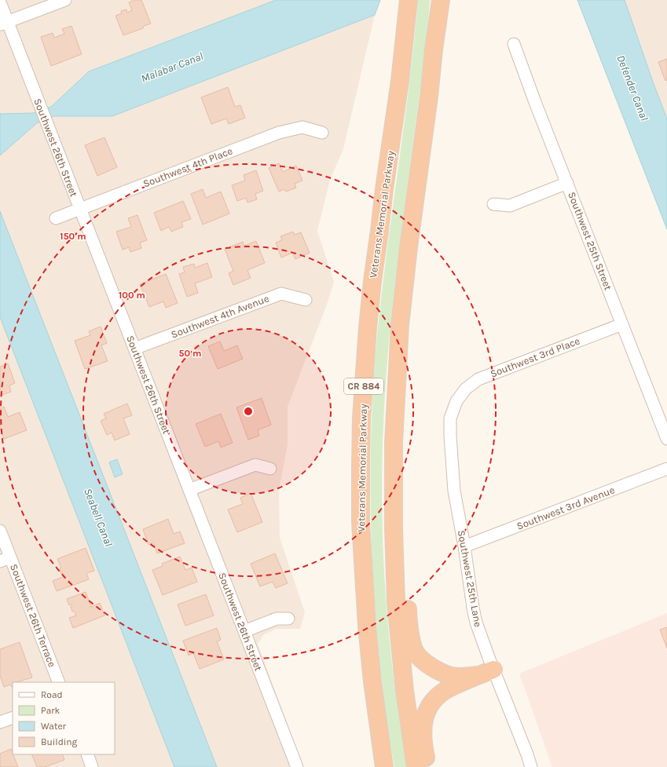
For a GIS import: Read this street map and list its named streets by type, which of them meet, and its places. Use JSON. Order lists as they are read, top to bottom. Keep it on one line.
{"streets":{"highway":["Veterans Memorial Parkway","CR 884"],"street":["Southwest 26th Street","Southwest 4th Place","Southwest 25th Street","Southwest 4th Avenue","Southwest 3rd Place","Southwest 3rd Avenue","Southwest 25th Lane","Southwest 26th Terrace"]},"crossings":[["Southwest 26th Street","Southwest 4th Place"],["Southwest 26th Street","Southwest 4th Avenue"],["Southwest 25th Street","Southwest 3rd Place"],["Southwest 3rd Place","Southwest 25th Lane"],["Southwest 3rd Avenue","Southwest 25th Lane"]],"water":["Malabar Canal","Defender Canal","Seabell Canal"],"legend":["Road","Park","Water","Building"],"rings":["150 m","100 m","50 m"]}
